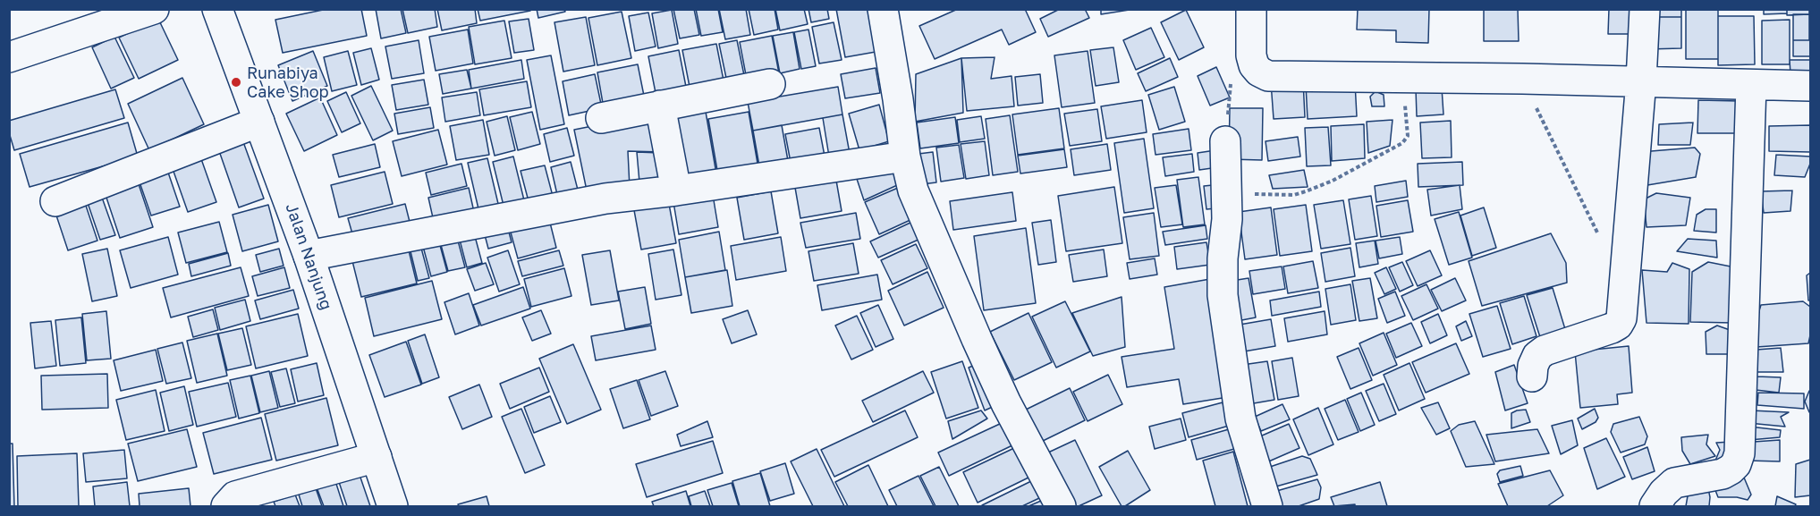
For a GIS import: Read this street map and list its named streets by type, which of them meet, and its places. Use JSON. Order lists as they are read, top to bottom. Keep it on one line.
{"streets":{"street":["Jalan Nanjung"]},"places":["Runabiya Cake Shop"]}
